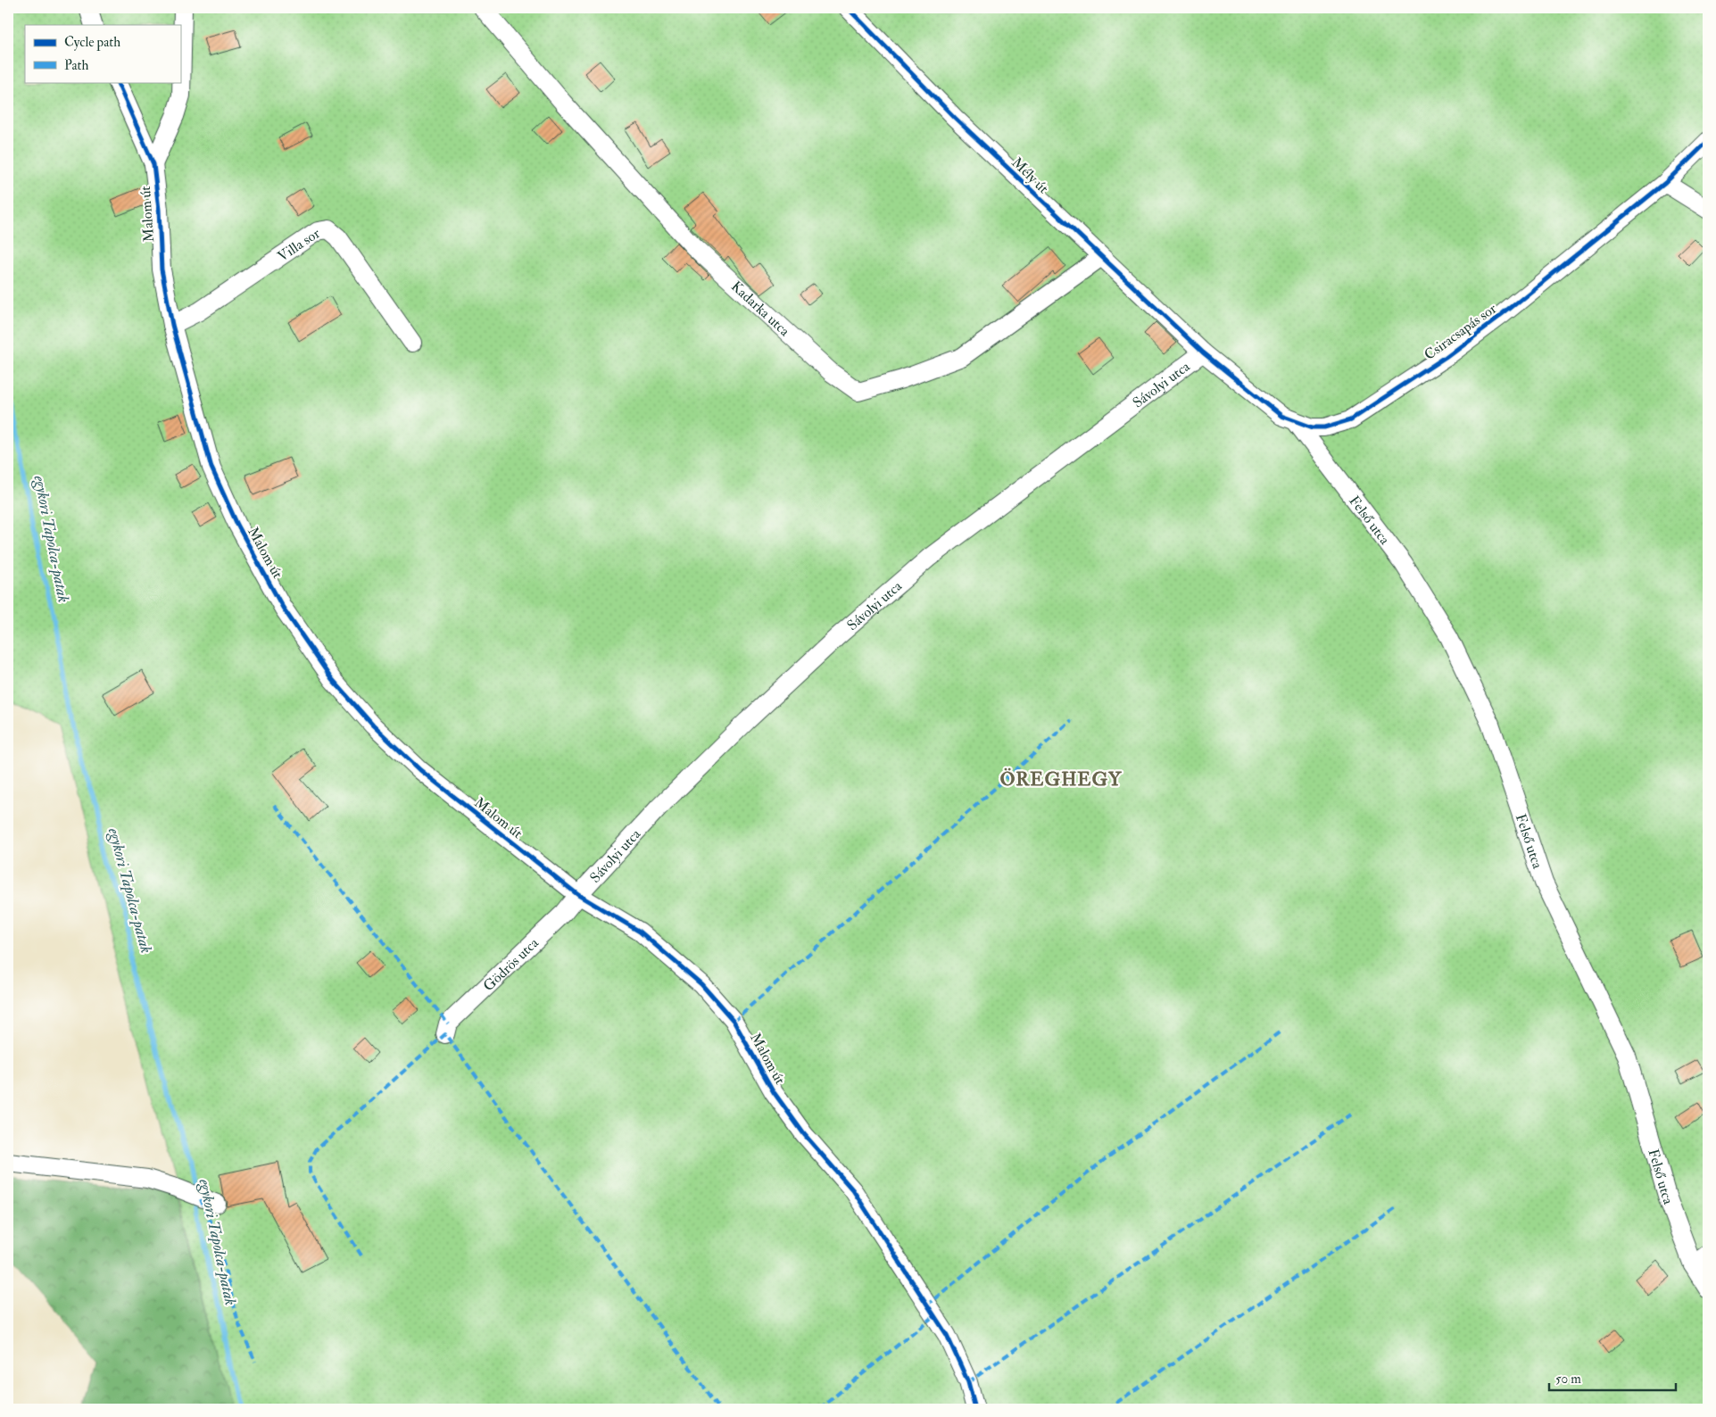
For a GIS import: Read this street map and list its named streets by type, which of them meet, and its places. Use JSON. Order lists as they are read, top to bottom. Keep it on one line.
{"streets":{"street":["Mély út","Malom út","Villa sor","Kadarka utca","Csiracsapás sor","Sávolyi utca","Felső utca","Gödrös utca"]},"crossings":[["Mély út","Kadarka utca"],["Mély út","Csiracsapás sor"],["Mély út","Sávolyi utca"],["Malom út","Villa sor"],["Malom út","Sávolyi utca"],["Malom út","Gödrös utca"],["Csiracsapás sor","Sávolyi utca"],["Csiracsapás sor","Felső utca"],["Sávolyi utca","Gödrös utca"]],"districts":["ÖREGHEGY"],"water":["egykori Tapolca-patak"],"legend":["Cycle path","Path"],"scale_bar":"50 m"}
